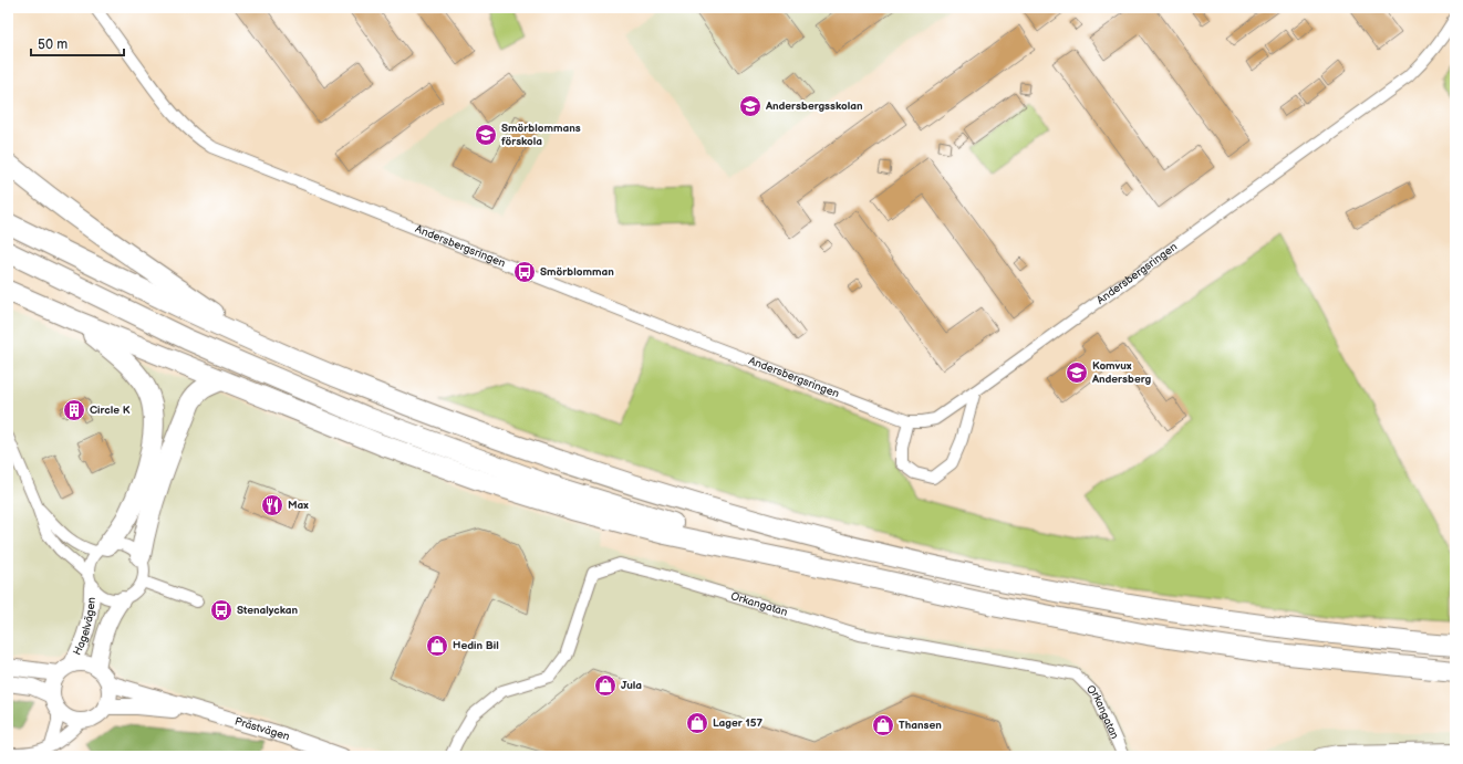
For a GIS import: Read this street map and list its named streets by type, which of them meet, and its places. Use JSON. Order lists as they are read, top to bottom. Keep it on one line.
{"streets":{"street":["Andersbergsringen","Orkangatan","Hagelvägen","Prästvägen"]},"crossings":[["Hagelvägen","Prästvägen"]],"places":{"school or university":["Andersbergsskolan","Smörblommans förskola","Komvux Andersberg"],"bus stop":["Smörblomman","Stenalyckan"],"building":["Circle K"],"restaurant":["Max"],"shop":["Hedin Bil","Jula","Lager 157","Thansen"]},"scale_bar":"50 m"}
